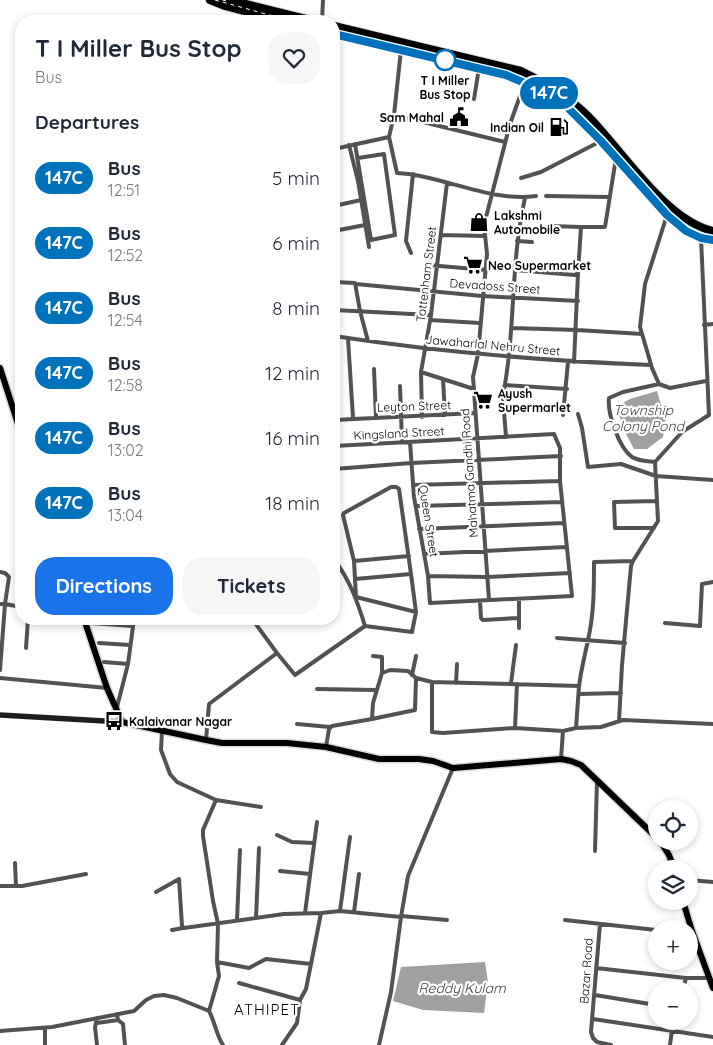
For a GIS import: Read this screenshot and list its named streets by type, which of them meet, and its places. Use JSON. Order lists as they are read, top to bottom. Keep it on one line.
{"streets":{"street":["Tottenham Street","Devadoss Street","Jawaharlal Nehru Street","Leyton Street","Kingsland Street","Mahatma Gandhi Road","Queen Street","Bazar Road"]},"crossings":[["Tottenham Street","Devadoss Street"],["Tottenham Street","Jawaharlal Nehru Street"],["Tottenham Street","Leyton Street"],["Devadoss Street","Mahatma Gandhi Road"],["Jawaharlal Nehru Street","Mahatma Gandhi Road"],["Leyton Street","Mahatma Gandhi Road"],["Kingsland Street","Mahatma Gandhi Road"],["Kingsland Street","Queen Street"]],"districts":["ATHIPET"],"water":["Township Colony Pond","Reddy Kulam"],"places":{"other":["T I Miller Bus Stop"],"public building":["Sam Mahal"],"fuel station":["Indian Oil"],"shop":["Lakshmi Automobile"],"supermarket":["Neo Supermarket","Ayush Supermarlet"],"bus stop":["Kalaivanar Nagar"]},"lines":["bus line 147C"],"page":{"on_map":"147C","heading":[["T I Miller Bus Stop","Bus"],"Departures"],"list":[{"mark":"147C","name":"Bus","note":"12:51","value":"5 min"},{"mark":"147C","name":"Bus","note":"12:52","value":"6 min"},{"mark":"147C","name":"Bus","note":"12:54","value":"8 min"},{"mark":"147C","name":"Bus","note":"12:58","value":"12 min"},{"mark":"147C","name":"Bus","note":"13:02","value":"16 min"},{"mark":"147C","name":"Bus","note":"13:04","value":"18 min"}],"buttons":["Directions","Tickets"],"map_buttons":["+","−"]}}
